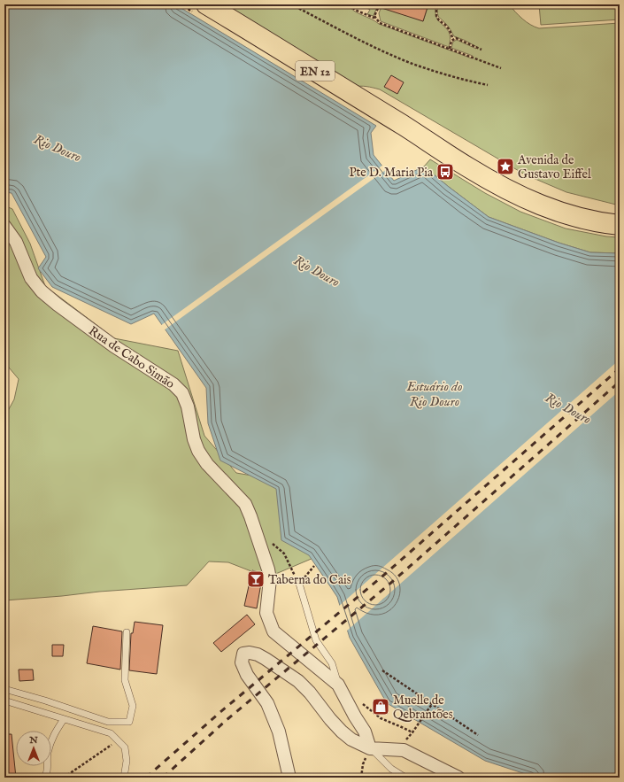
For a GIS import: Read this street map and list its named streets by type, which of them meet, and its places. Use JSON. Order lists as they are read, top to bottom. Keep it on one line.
{"streets":{"main road":["EN 12"],"street":["Rua de Cabo Simão"]},"water":["Rio Douro","Estuário do Rio Douro"],"places":{"place":["Avenida de Gustavo Eiffel"],"bus stop":["Pte D. Maria Pia"],"bar":["Taberna do Cais"],"shop":["Muelle de Qebrantões"]},"north":"top"}
